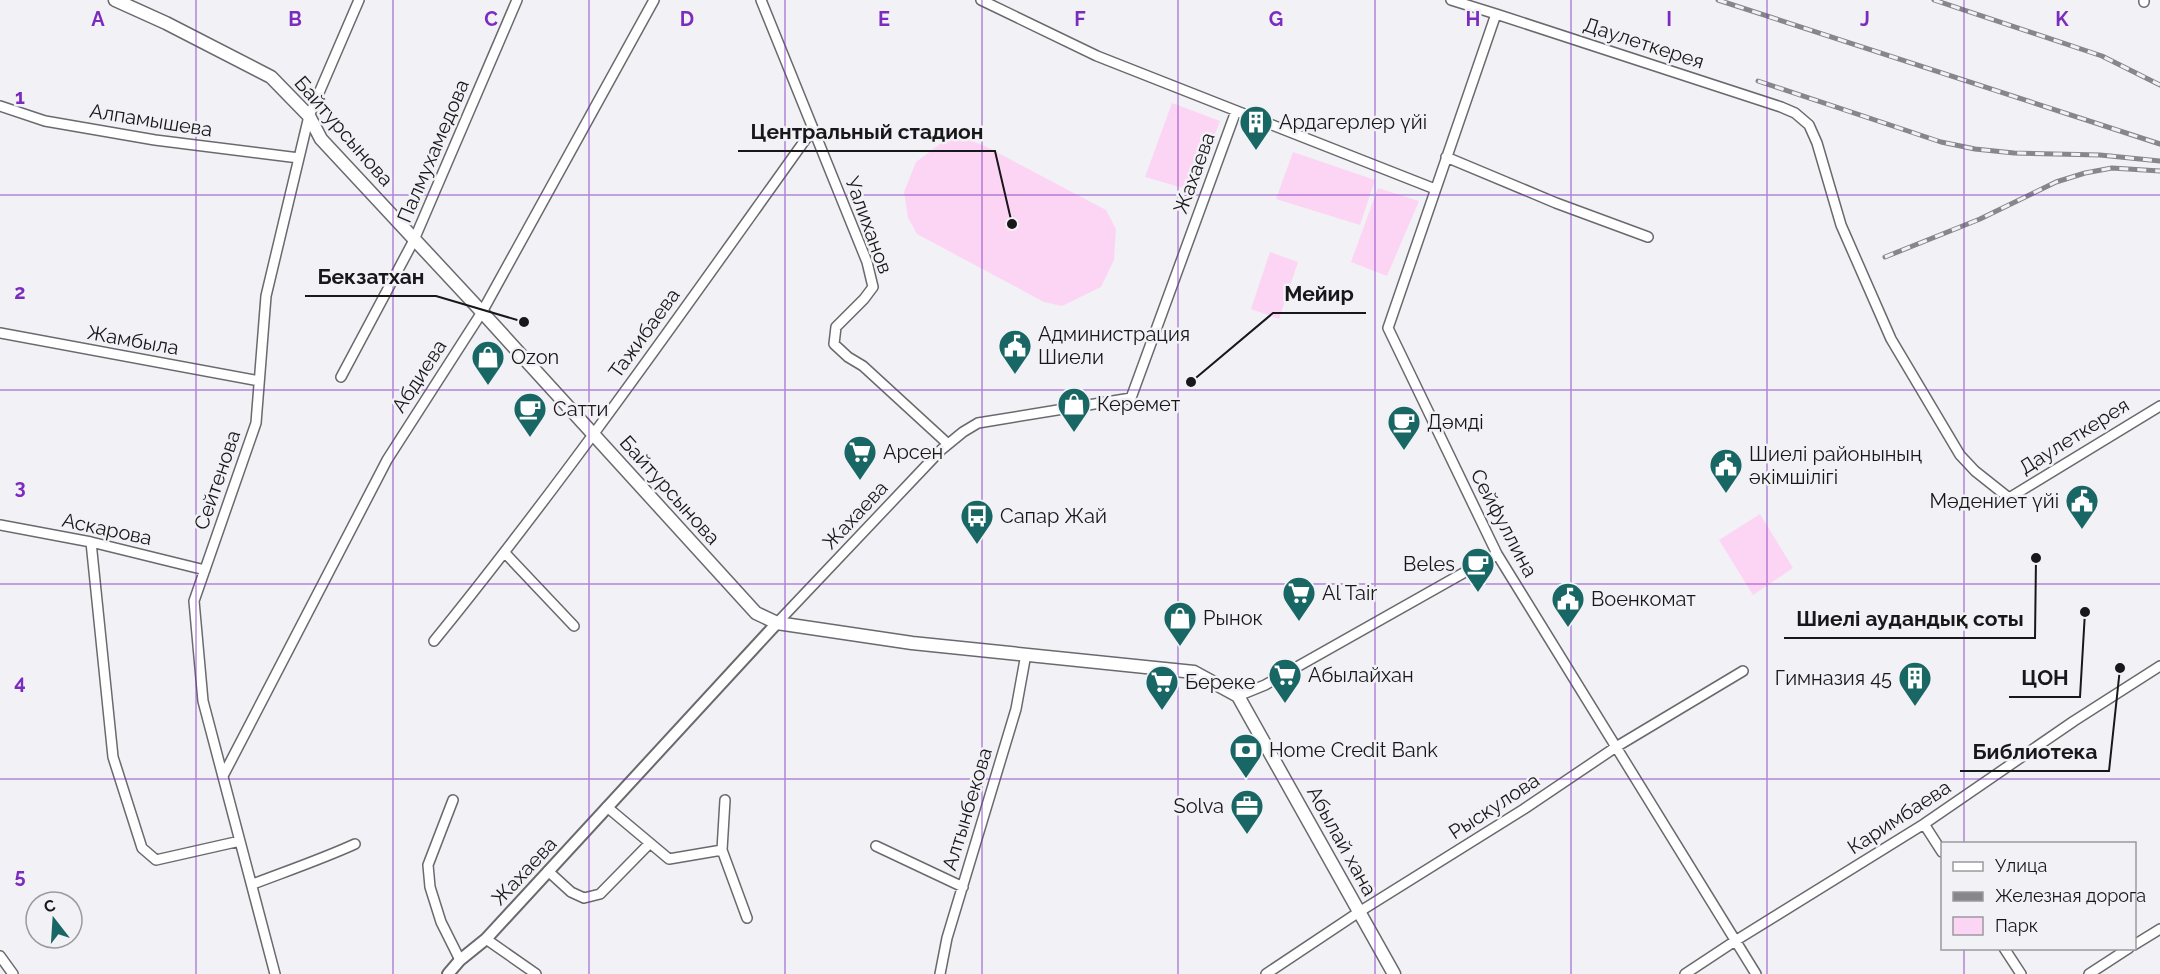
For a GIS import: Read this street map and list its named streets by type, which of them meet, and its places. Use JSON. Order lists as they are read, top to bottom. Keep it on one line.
{"streets":{"main road":["Байтурсынова","Абылай хана"],"street":["Даулеткерея","Алпамышева","Палмухамедова","Жахаева","Уалиханов","Тажибаева","Жамбыла","Абдиева","Сейтенова","Сейфуллина","Аскарова","Рыскулова","Алтынбекова","Каримбаева"]},"crossings":[["Алпамышева","Сейтенова"],["Байтурсынова","Палмухамедова"],["Байтурсынова","Жахаева"],["Байтурсынова","Тажибаева"],["Байтурсынова","Абдиева"],["Байтурсынова","Сейтенова"],["Байтурсынова","Алтынбекова"],["Байтурсынова","Абылай хана"],["Жахаева","Уалиханов"],["Уалиханов","Тажибаева"],["Жамбыла","Сейтенова"],["Абдиева","Сейтенова"],["Сейтенова","Аскарова"],["Сейфуллина","Рыскулова"],["Сейфуллина","Каримбаева"],["Рыскулова","Абылай хана"]],"places":{"building":["Ардагерлер үйі","Гимназия 45"],"other":["Центральный стадион","Бекзатхан","Мейир","Шиелі аудандық соты","ЦОН","Библиотека"],"public building":["Администрация Шиели","Шиелі районының әкімшілігі","Мәдениет үйі","Военкомат"],"shop":["Ozon","Керемет","Рынок"],"cafe":["Сатти","Дәмді","Beles"],"supermarket":["Арсен","Al Tair","Абылайхан","Береке"],"bus stop":["Сапар Жай"],"bank":["Home Credit Bank"],"office":["Solva"]},"legend":["Улица","Железная дорога","Парк"],"north":"top","grid":{"columns":["A","B","C","D","E","F","G","H","I","J","K"],"rows":["1","2","3","4","5"]}}
